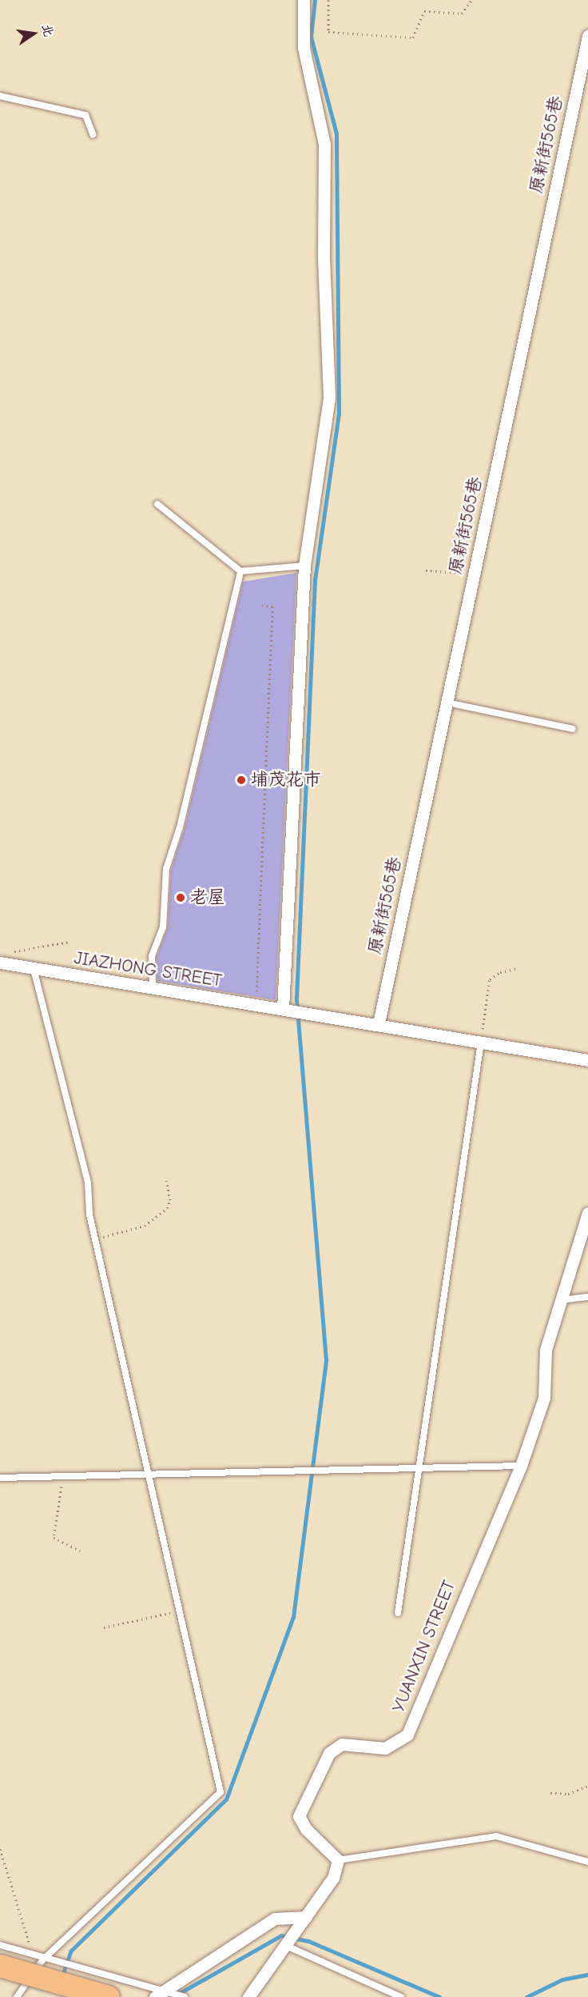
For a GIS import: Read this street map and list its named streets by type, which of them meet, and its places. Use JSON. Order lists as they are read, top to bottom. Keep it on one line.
{"streets":{"street":["原新街565巷","JIAZHONG STREET","YUANXIN STREET"]},"crossings":[["原新街565巷","JIAZHONG STREET"]],"places":["埔茂花市","老屋"],"north":"right"}
